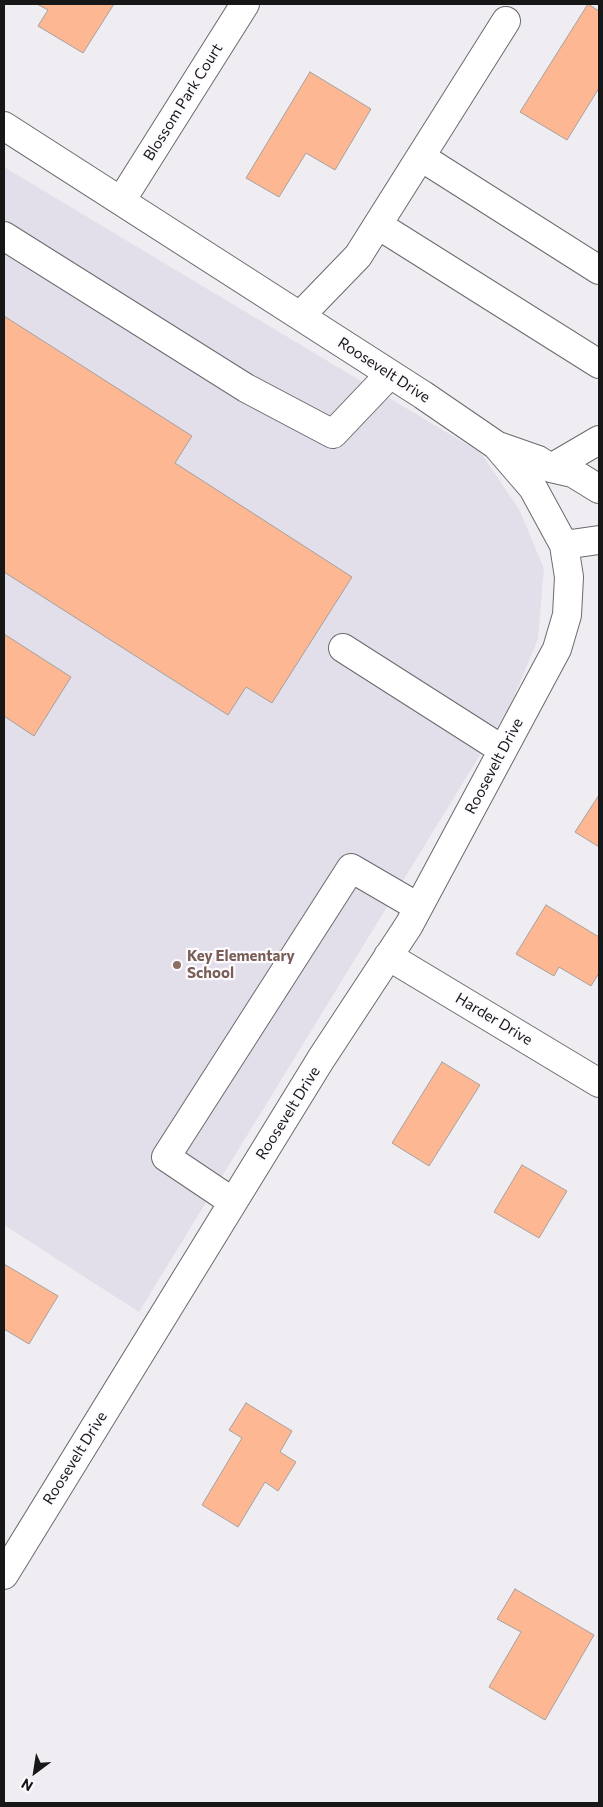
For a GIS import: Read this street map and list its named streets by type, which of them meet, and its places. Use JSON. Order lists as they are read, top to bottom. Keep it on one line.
{"streets":{"street":["Blossom Park Court","Roosevelt Drive","Harder Drive"]},"crossings":[["Blossom Park Court","Roosevelt Drive"],["Roosevelt Drive","Harder Drive"]],"places":["Key Elementary School"],"north":"bottom left"}
